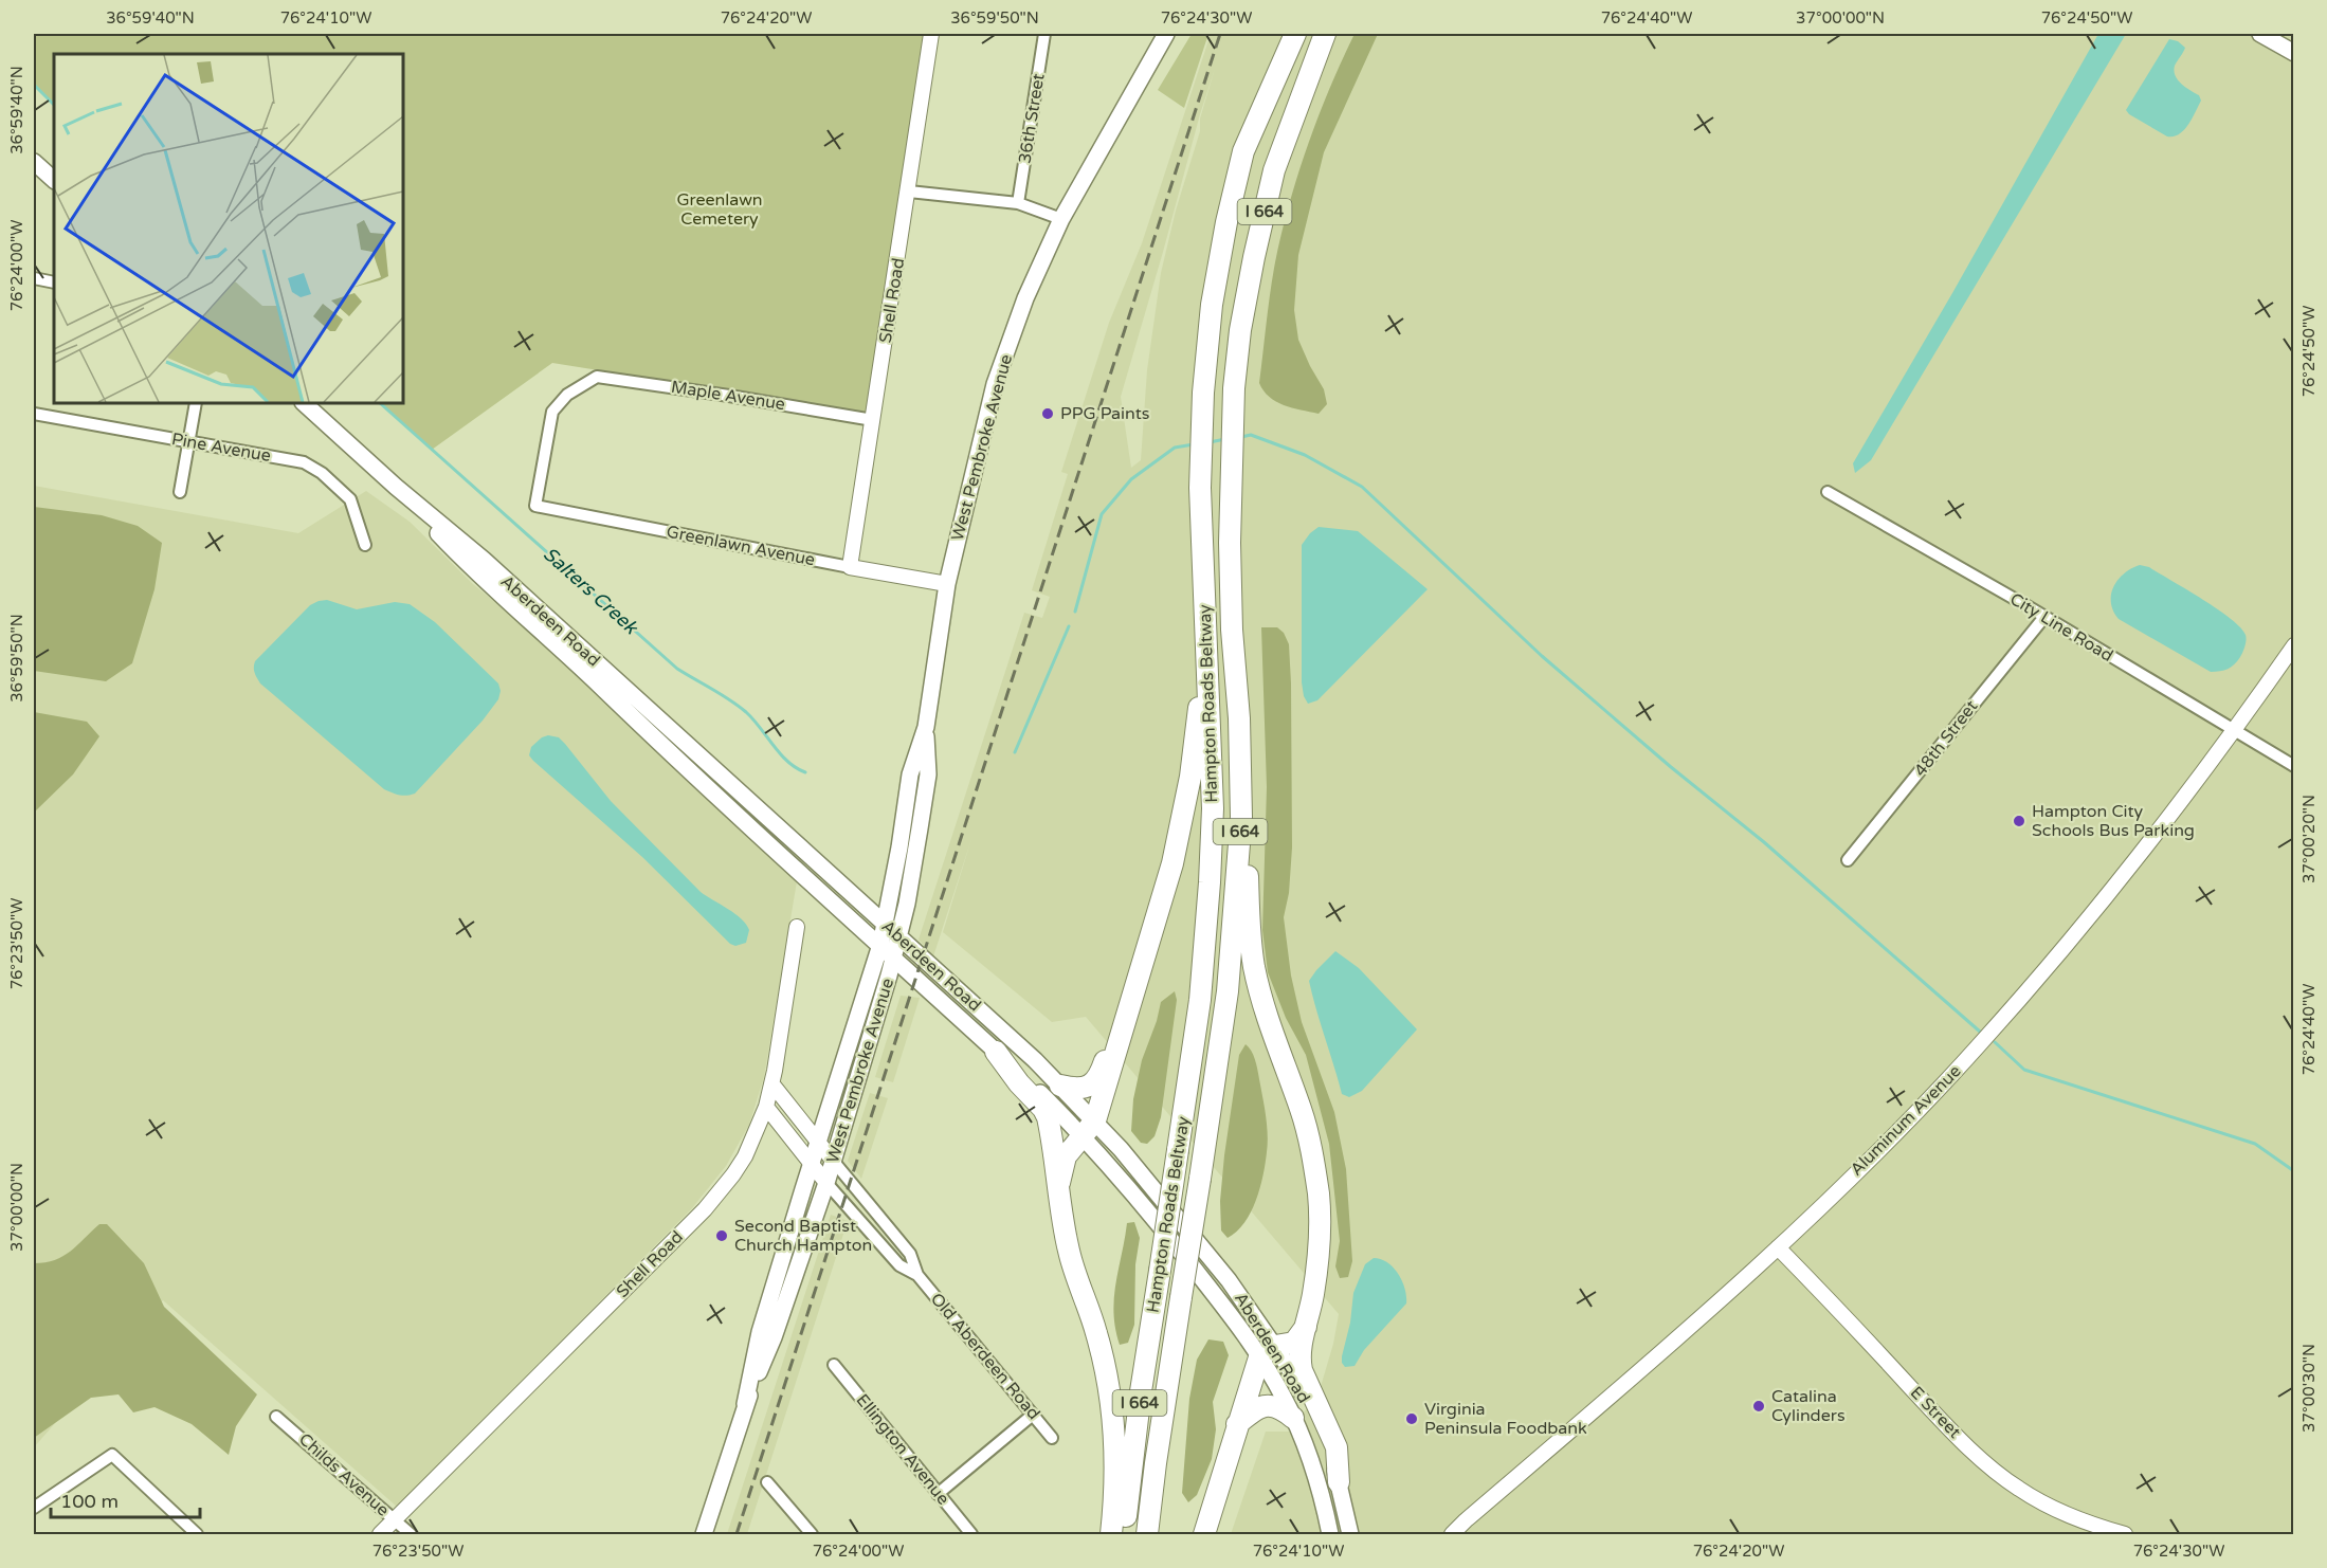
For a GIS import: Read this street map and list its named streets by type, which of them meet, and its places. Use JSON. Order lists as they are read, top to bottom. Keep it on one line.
{"streets":{"highway":["I 664","Hampton Roads Beltway"],"main road":["West Pembroke Avenue","Aberdeen Road"],"street":["36th Street","Shell Road","Maple Avenue","Pine Avenue","Greenlawn Avenue","City Line Road","48th Street","Aluminum Avenue","Old Aberdeen Road","E Street","Ellington Avenue","Childs Avenue"]},"crossings":[["Shell Road","Maple Avenue"],["Shell Road","Greenlawn Avenue"],["Shell Road","Old Aberdeen Road"],["Shell Road","Childs Avenue"],["Maple Avenue","Greenlawn Avenue"],["West Pembroke Avenue","Greenlawn Avenue"],["West Pembroke Avenue","Aberdeen Road"],["West Pembroke Avenue","Old Aberdeen Road"],["City Line Road","48th Street"],["City Line Road","Aluminum Avenue"],["Aluminum Avenue","E Street"]],"water":["Salters Creek"],"parks":["Greenlawn Cemetery"],"places":["PPG Paints","Hampton City Schools Bus Parking","Second Baptist Church Hampton","Catalina Cylinders","Virginia Peninsula Foodbank"],"scale_bar":"100 m","coordinates":["36°59'40\"N","76°24'10\"W","76°24'20\"W","36°59'50\"N","76°24'30\"W","76°24'40\"W","37°00'00\"N","76°24'50\"W","76°24'00\"W","37°00'20\"N","76°23'50\"W","37°00'30\"N"]}
